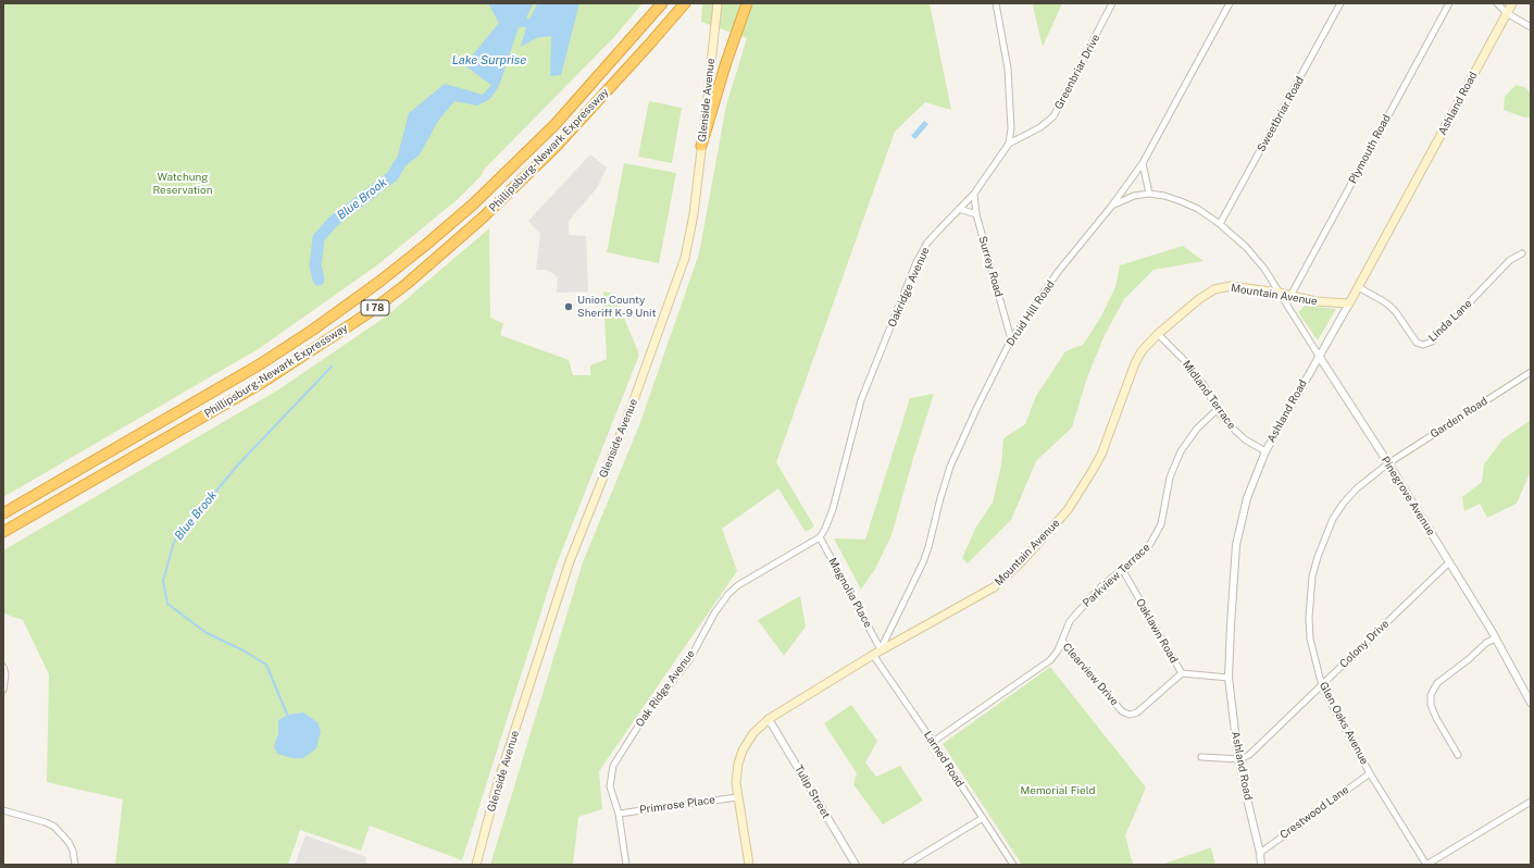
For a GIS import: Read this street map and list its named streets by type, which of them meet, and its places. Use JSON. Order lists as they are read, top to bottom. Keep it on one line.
{"streets":{"highway":["Phillipsburg-Newark Expressway","I 78"],"main road":["Glenside Avenue","Ashland Road","Mountain Avenue"],"street":["Greenbriar Drive","Sweetbriar Road","Plymouth Road","Surrey Road","Oakridge Avenue","Druid Hill Road","Linda Lane","Midland Terrace","Garden Road","Pinegrove Avenue","Parkview Terrace","Magnolia Place","Oaklawn Road","Colony Drive","Clearview Drive","Oak Ridge Avenue","Glen Oaks Avenue","Larned Road","Tulip Street","Primrose Place","Crestwood Lane"]},"crossings":[["Greenbriar Drive","Oakridge Avenue"],["Ashland Road","Mountain Avenue"],["Ashland Road","Linda Lane"],["Ashland Road","Midland Terrace"],["Ashland Road","Pinegrove Avenue"],["Ashland Road","Oaklawn Road"],["Ashland Road","Colony Drive"],["Ashland Road","Crestwood Lane"],["Sweetbriar Road","Pinegrove Avenue"],["Plymouth Road","Mountain Avenue"],["Surrey Road","Oakridge Avenue"],["Surrey Road","Druid Hill Road"],["Oakridge Avenue","Magnolia Place"],["Oakridge Avenue","Oak Ridge Avenue"],["Mountain Avenue","Druid Hill Road"],["Mountain Avenue","Midland Terrace"],["Mountain Avenue","Pinegrove Avenue"],["Mountain Avenue","Magnolia Place"],["Mountain Avenue","Larned Road"],["Mountain Avenue","Tulip Street"],["Mountain Avenue","Primrose Place"],["Druid Hill Road","Magnolia Place"],["Midland Terrace","Parkview Terrace"],["Garden Road","Pinegrove Avenue"],["Garden Road","Glen Oaks Avenue"],["Pinegrove Avenue","Colony Drive"],["Pinegrove Avenue","Glen Oaks Avenue"],["Parkview Terrace","Oaklawn Road"],["Parkview Terrace","Clearview Drive"],["Parkview Terrace","Larned Road"],["Magnolia Place","Oak Ridge Avenue"],["Oaklawn Road","Clearview Drive"],["Colony Drive","Glen Oaks Avenue"],["Oak Ridge Avenue","Primrose Place"],["Glen Oaks Avenue","Crestwood Lane"]],"water":["Lake Surprise","Blue Brook"],"parks":["Watchung Reservation","Memorial Field"],"places":["Union County Sheriff K-9 Unit"]}
